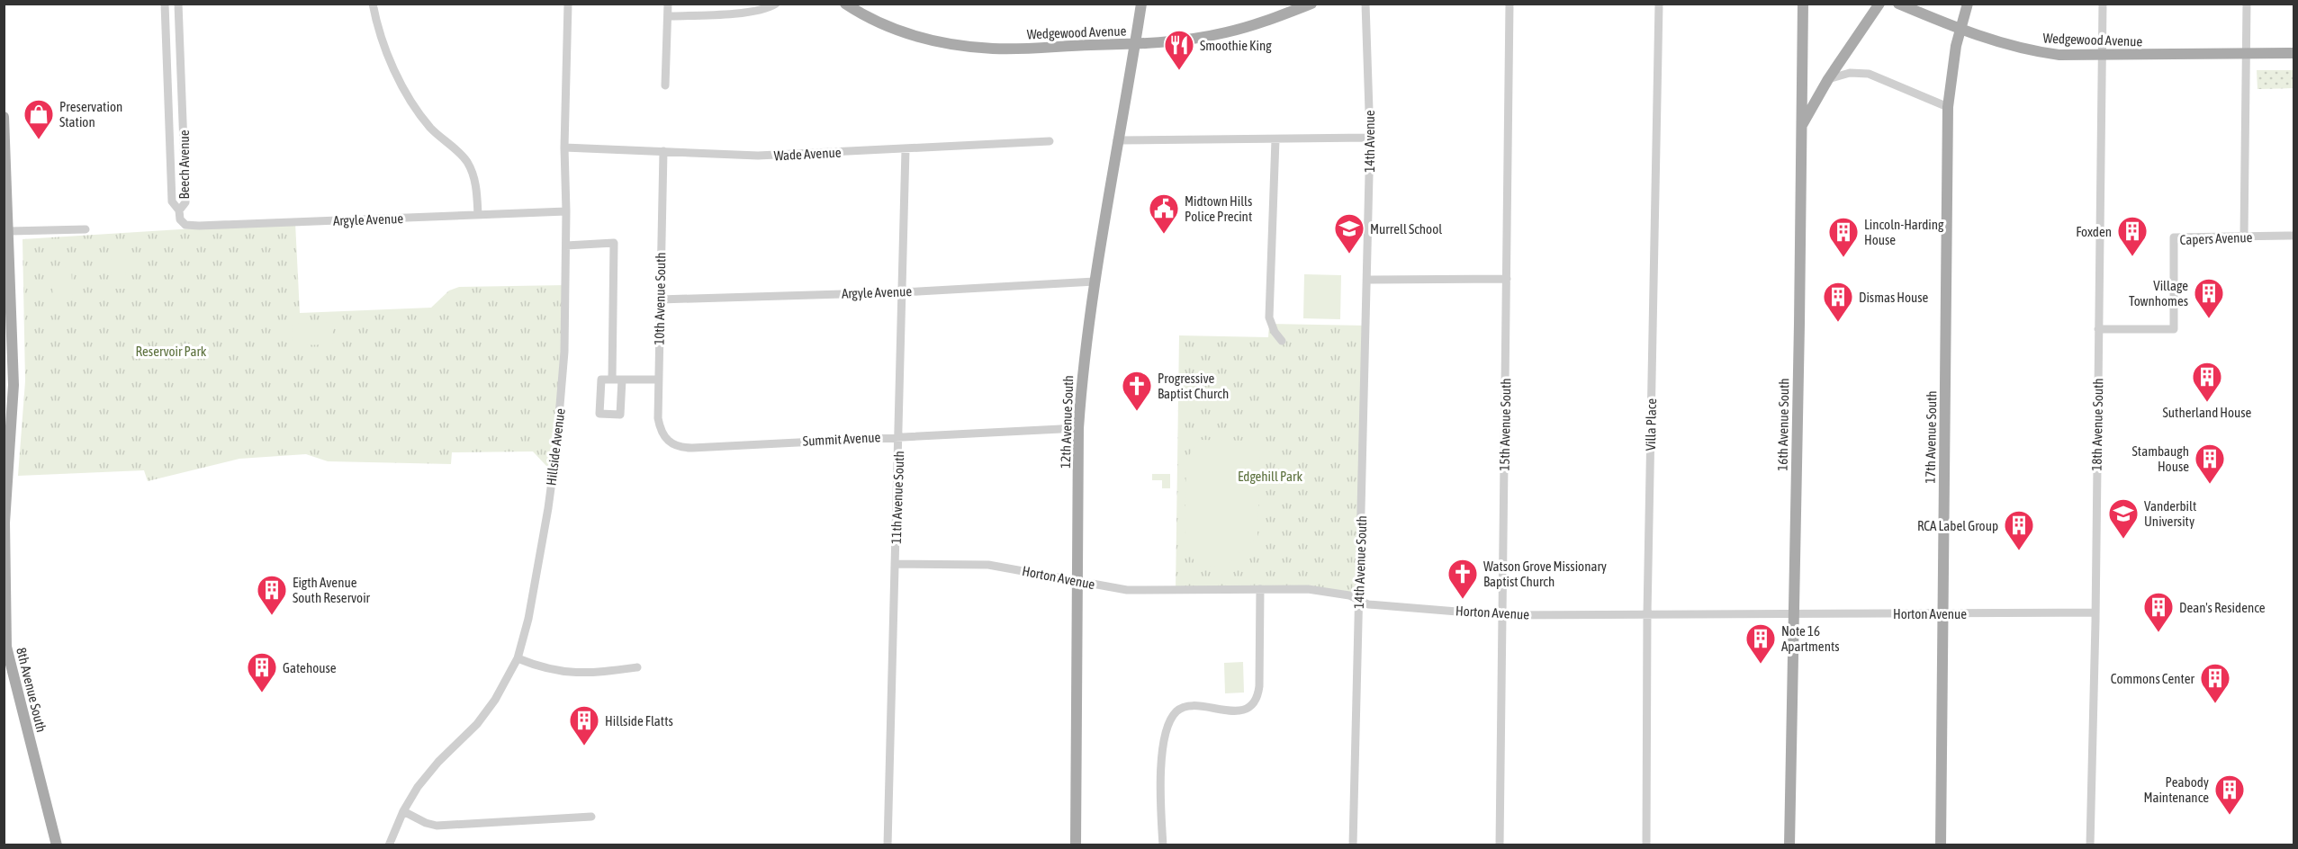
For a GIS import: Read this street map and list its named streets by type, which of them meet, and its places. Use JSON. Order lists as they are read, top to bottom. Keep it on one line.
{"streets":{"main road":["Wedgewood Avenue","12th Avenue South","16th Avenue South","17th Avenue South","8th Avenue South"],"street":["14th Avenue","Wade Avenue","Beech Avenue","Argyle Avenue","Capers Avenue","10th Avenue South","15th Avenue South","Villa Place","18th Avenue South","Summit Avenue","Hillside Avenue","11th Avenue South","14th Avenue South","Horton Avenue"]},"crossings":[["Wedgewood Avenue","12th Avenue South"],["Wedgewood Avenue","18th Avenue South"],["Wedgewood Avenue","17th Avenue South"],["14th Avenue","14th Avenue South"],["Wade Avenue","10th Avenue South"],["Wade Avenue","Hillside Avenue"],["Wade Avenue","11th Avenue South"],["Beech Avenue","Argyle Avenue"],["Argyle Avenue","10th Avenue South"],["Argyle Avenue","12th Avenue South"],["Argyle Avenue","Hillside Avenue"],["Argyle Avenue","11th Avenue South"],["Capers Avenue","18th Avenue South"],["10th Avenue South","Summit Avenue"],["12th Avenue South","Summit Avenue"],["12th Avenue South","Horton Avenue"],["15th Avenue South","Horton Avenue"],["Villa Place","Horton Avenue"],["16th Avenue South","Horton Avenue"],["18th Avenue South","Horton Avenue"],["17th Avenue South","Horton Avenue"],["Summit Avenue","11th Avenue South"],["11th Avenue South","Horton Avenue"],["14th Avenue South","Horton Avenue"]],"parks":["Reservoir Park","Edgehill Park"],"places":{"restaurant":["Smoothie King"],"shop":["Preservation Station"],"public building":["Midtown Hills Police Precint"],"school or university":["Murrell School","Vanderbilt University"],"building":["Foxden","Lincoln-Harding House","Village Townhomes","Dismas House","Sutherland House","Stambaugh House","RCA Label Group","Eigth Avenue South Reservoir","Dean's Residence","Note 16 Apartments","Gatehouse","Commons Center","Hillside Flatts","Peabody Maintenance"],"church":["Progressive Baptist Church","Watson Grove Missionary Baptist Church"]}}
